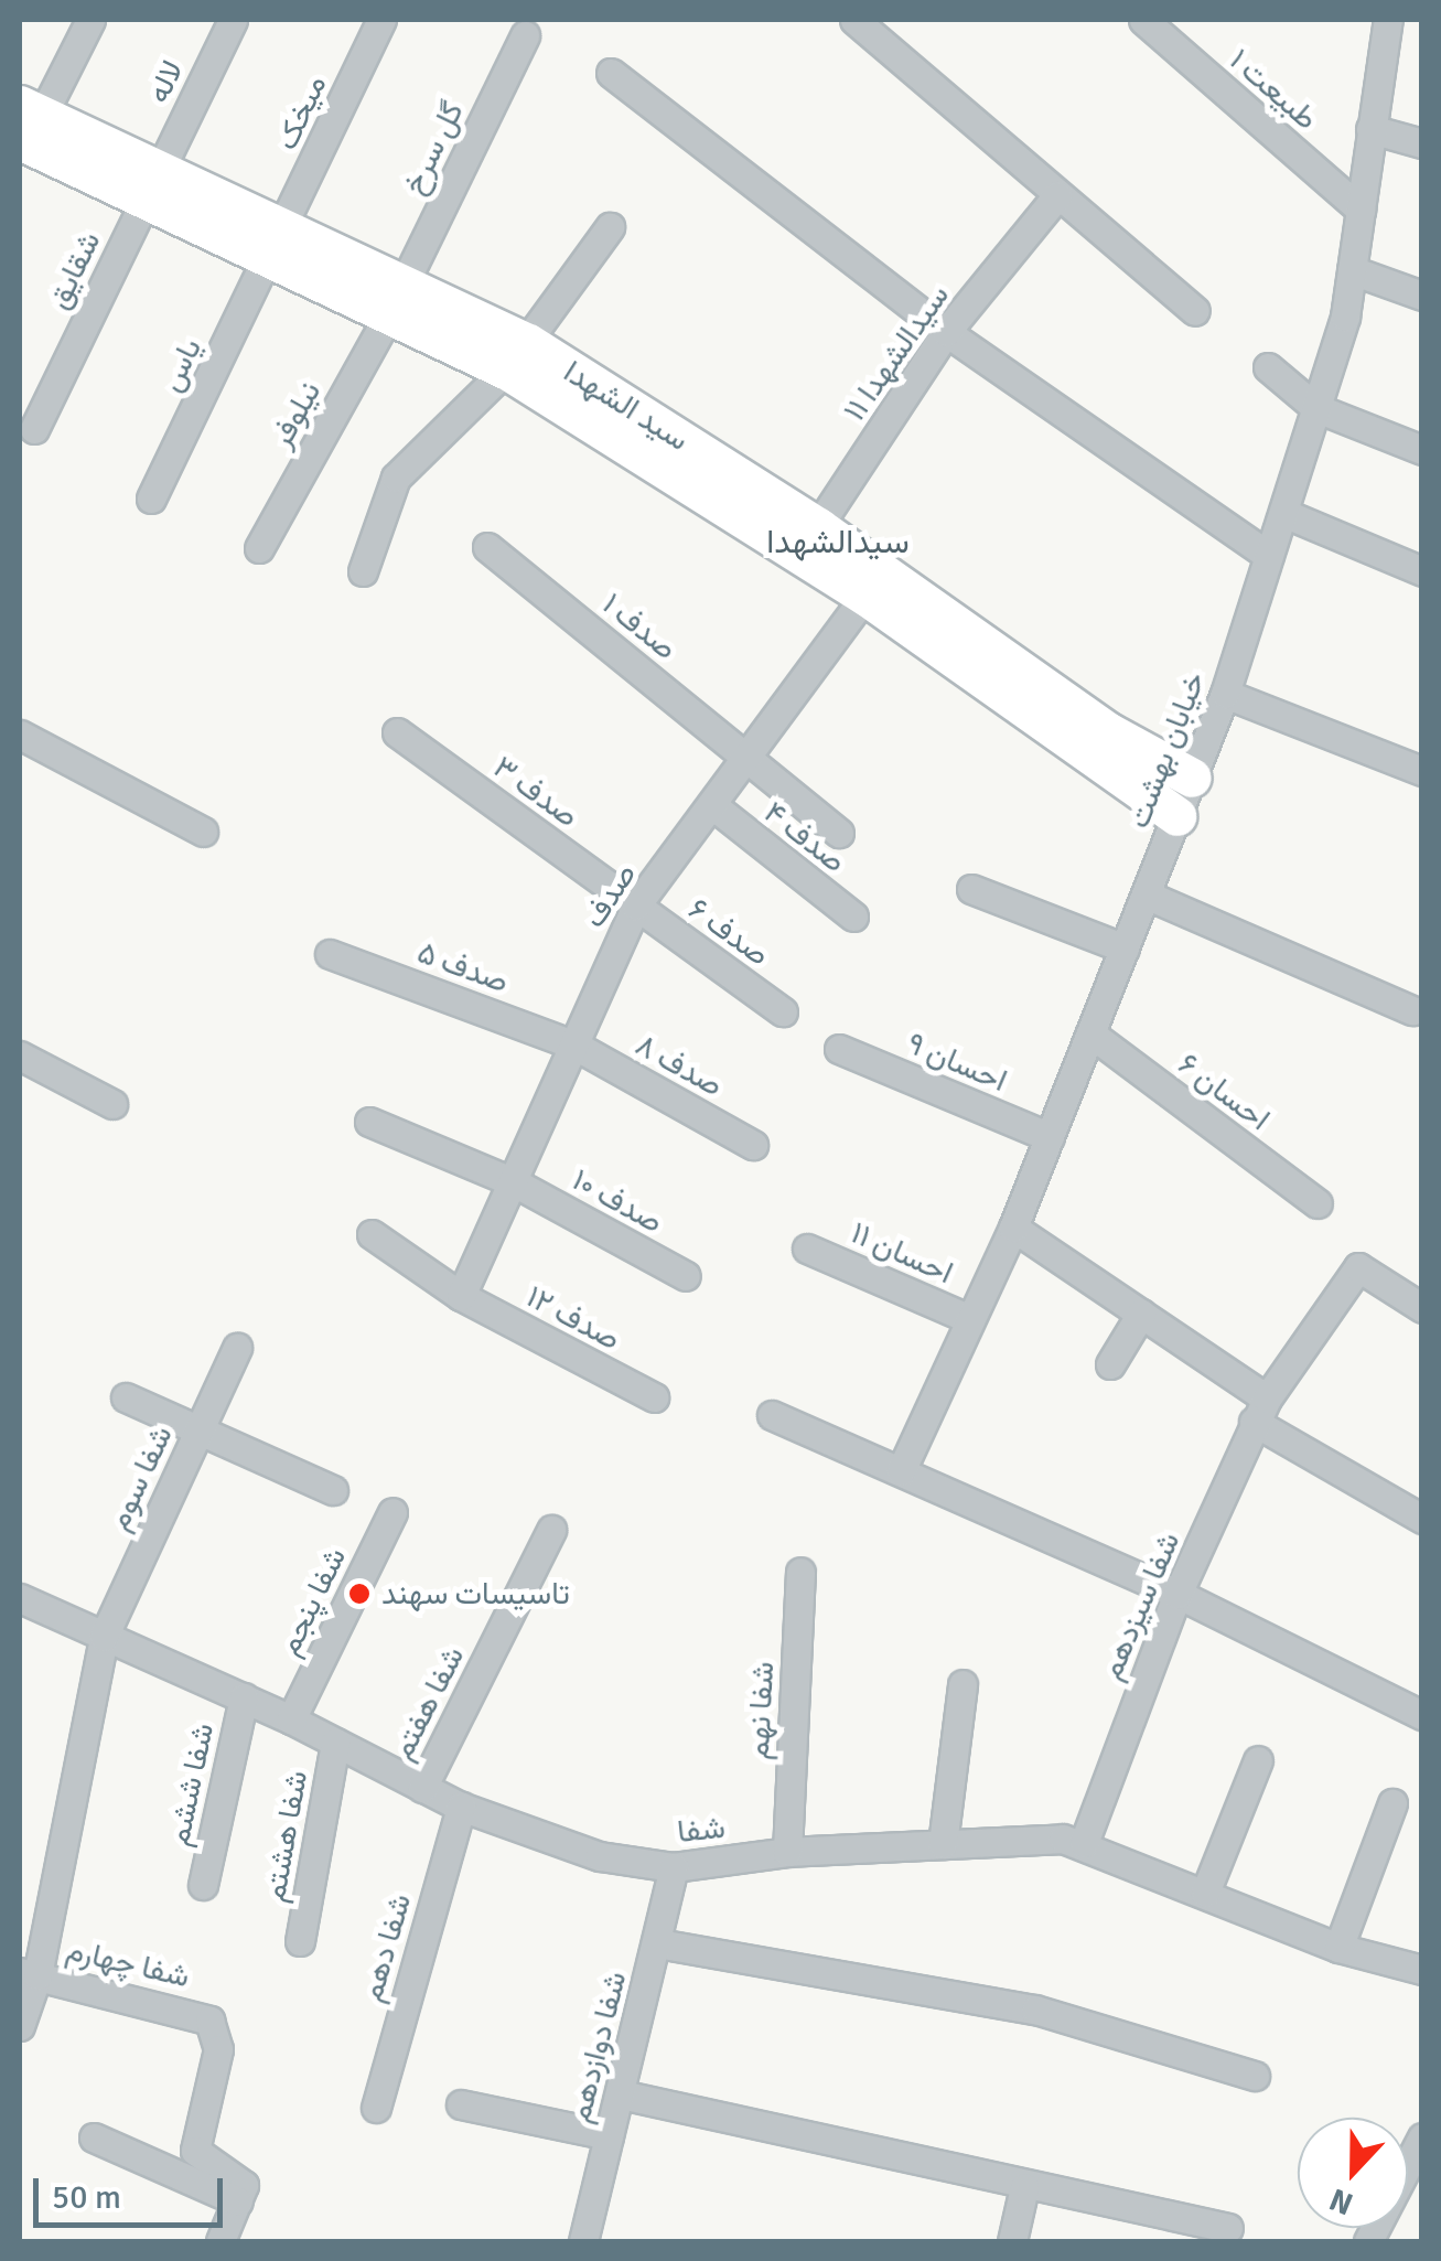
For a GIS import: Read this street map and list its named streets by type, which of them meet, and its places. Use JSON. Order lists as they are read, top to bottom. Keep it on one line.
{"streets":{"street":["لاله","طبیعت ۱","میخک","گل سرخ","شقایق","سیدالشهدا ۱۱","یاس","سید الشهدا","نیلوفر","صدف ۱","خیابان بهشت","صدف ۳","صدف ۴","صدف","صدف ۶","صدف ۵","احسان ۹","صدف ۸","احسان ۶","صدف ۱۰","احسان ۱۱","صدف ۱۲","شفا سوم","شفا پنجم","شفا سیزدهم","شفا هفتم","شفا نهم","شفا ششم","شفا","شفا هشتم","شفا دهم","شفا چهارم","شفا دوازدهم"]},"crossings":[["لاله","شقایق"],["لاله","سید الشهدا"],["طبیعت ۱","خیابان بهشت"],["میخک","یاس"],["میخک","سید الشهدا"],["گل سرخ","سید الشهدا"],["گل سرخ","نیلوفر"],["شقایق","سید الشهدا"],["سیدالشهدا ۱۱","سید الشهدا"],["یاس","سید الشهدا"],["سید الشهدا","نیلوفر"],["سید الشهدا","خیابان بهشت"],["سید الشهدا","صدف"],["صدف ۱","صدف"],["خیابان بهشت","احسان ۹"],["خیابان بهشت","احسان ۶"],["خیابان بهشت","احسان ۱۱"],["صدف ۳","صدف"],["صدف ۳","صدف ۶"],["صدف ۴","صدف"],["صدف","صدف ۶"],["صدف","صدف ۵"],["صدف","صدف ۸"],["صدف","صدف ۱۰"],["صدف","صدف ۱۲"],["صدف ۵","صدف ۸"],["شفا سوم","شفا"],["شفا سوم","شفا چهارم"],["شفا پنجم","شفا"],["شفا سیزدهم","شفا"],["شفا هفتم","شفا"],["شفا نهم","شفا"],["شفا ششم","شفا"],["شفا","شفا هشتم"],["شفا","شفا دهم"],["شفا","شفا چهارم"],["شفا","شفا دوازدهم"]],"districts":["سیدالشهدا"],"places":["تاسیسات سهند"],"scale_bar":"50 m","north":"bottom"}
